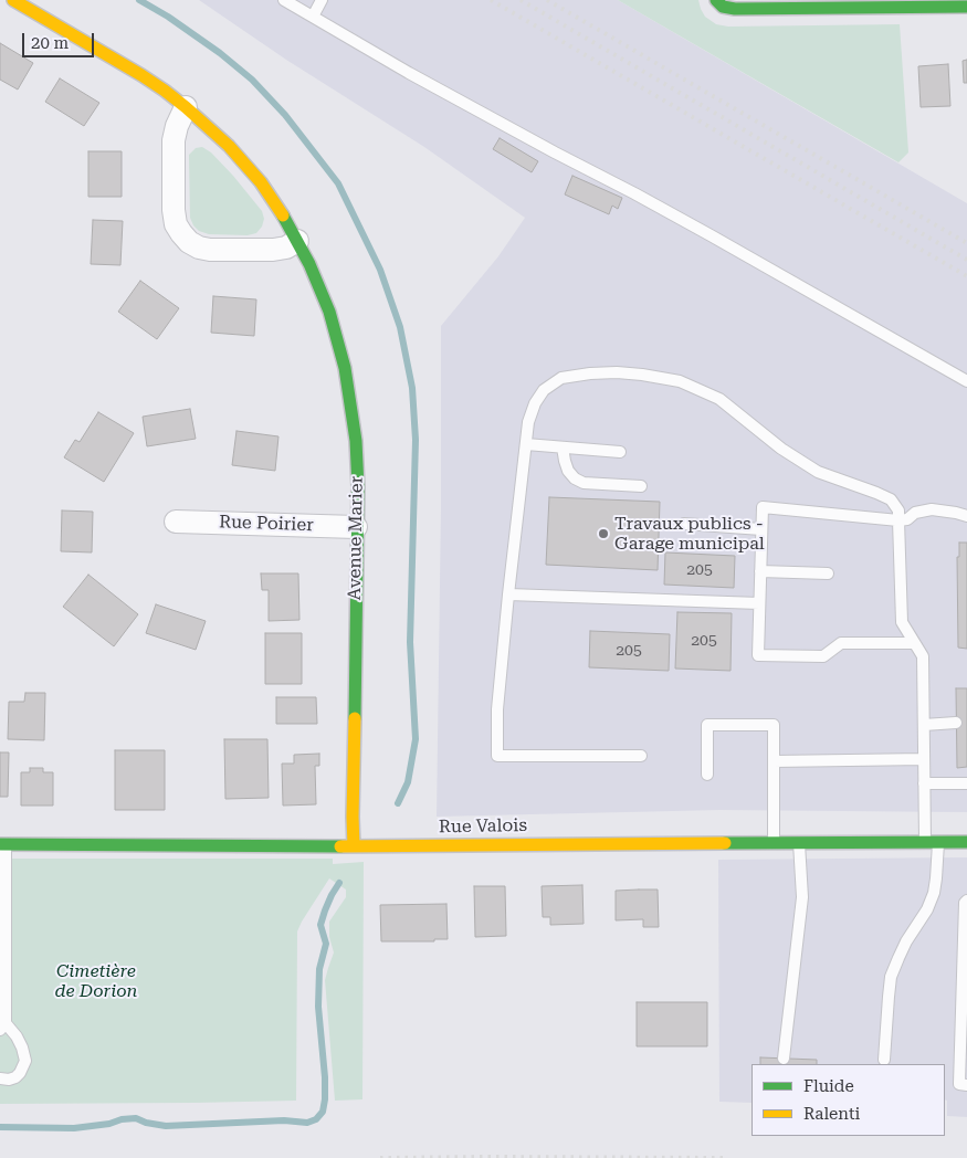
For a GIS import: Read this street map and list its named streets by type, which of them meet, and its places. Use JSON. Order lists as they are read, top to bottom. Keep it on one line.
{"streets":{"street":["Rue Poirier","Avenue Marier","Rue Valois"]},"crossings":[["Rue Poirier","Avenue Marier"],["Avenue Marier","Rue Valois"]],"parks":["Cimetière de Dorion"],"places":["Travaux publics - Garage municipal"],"house_numbers":["205","205","205"],"legend":["Fluide","Ralenti"],"scale_bar":"20 m"}
